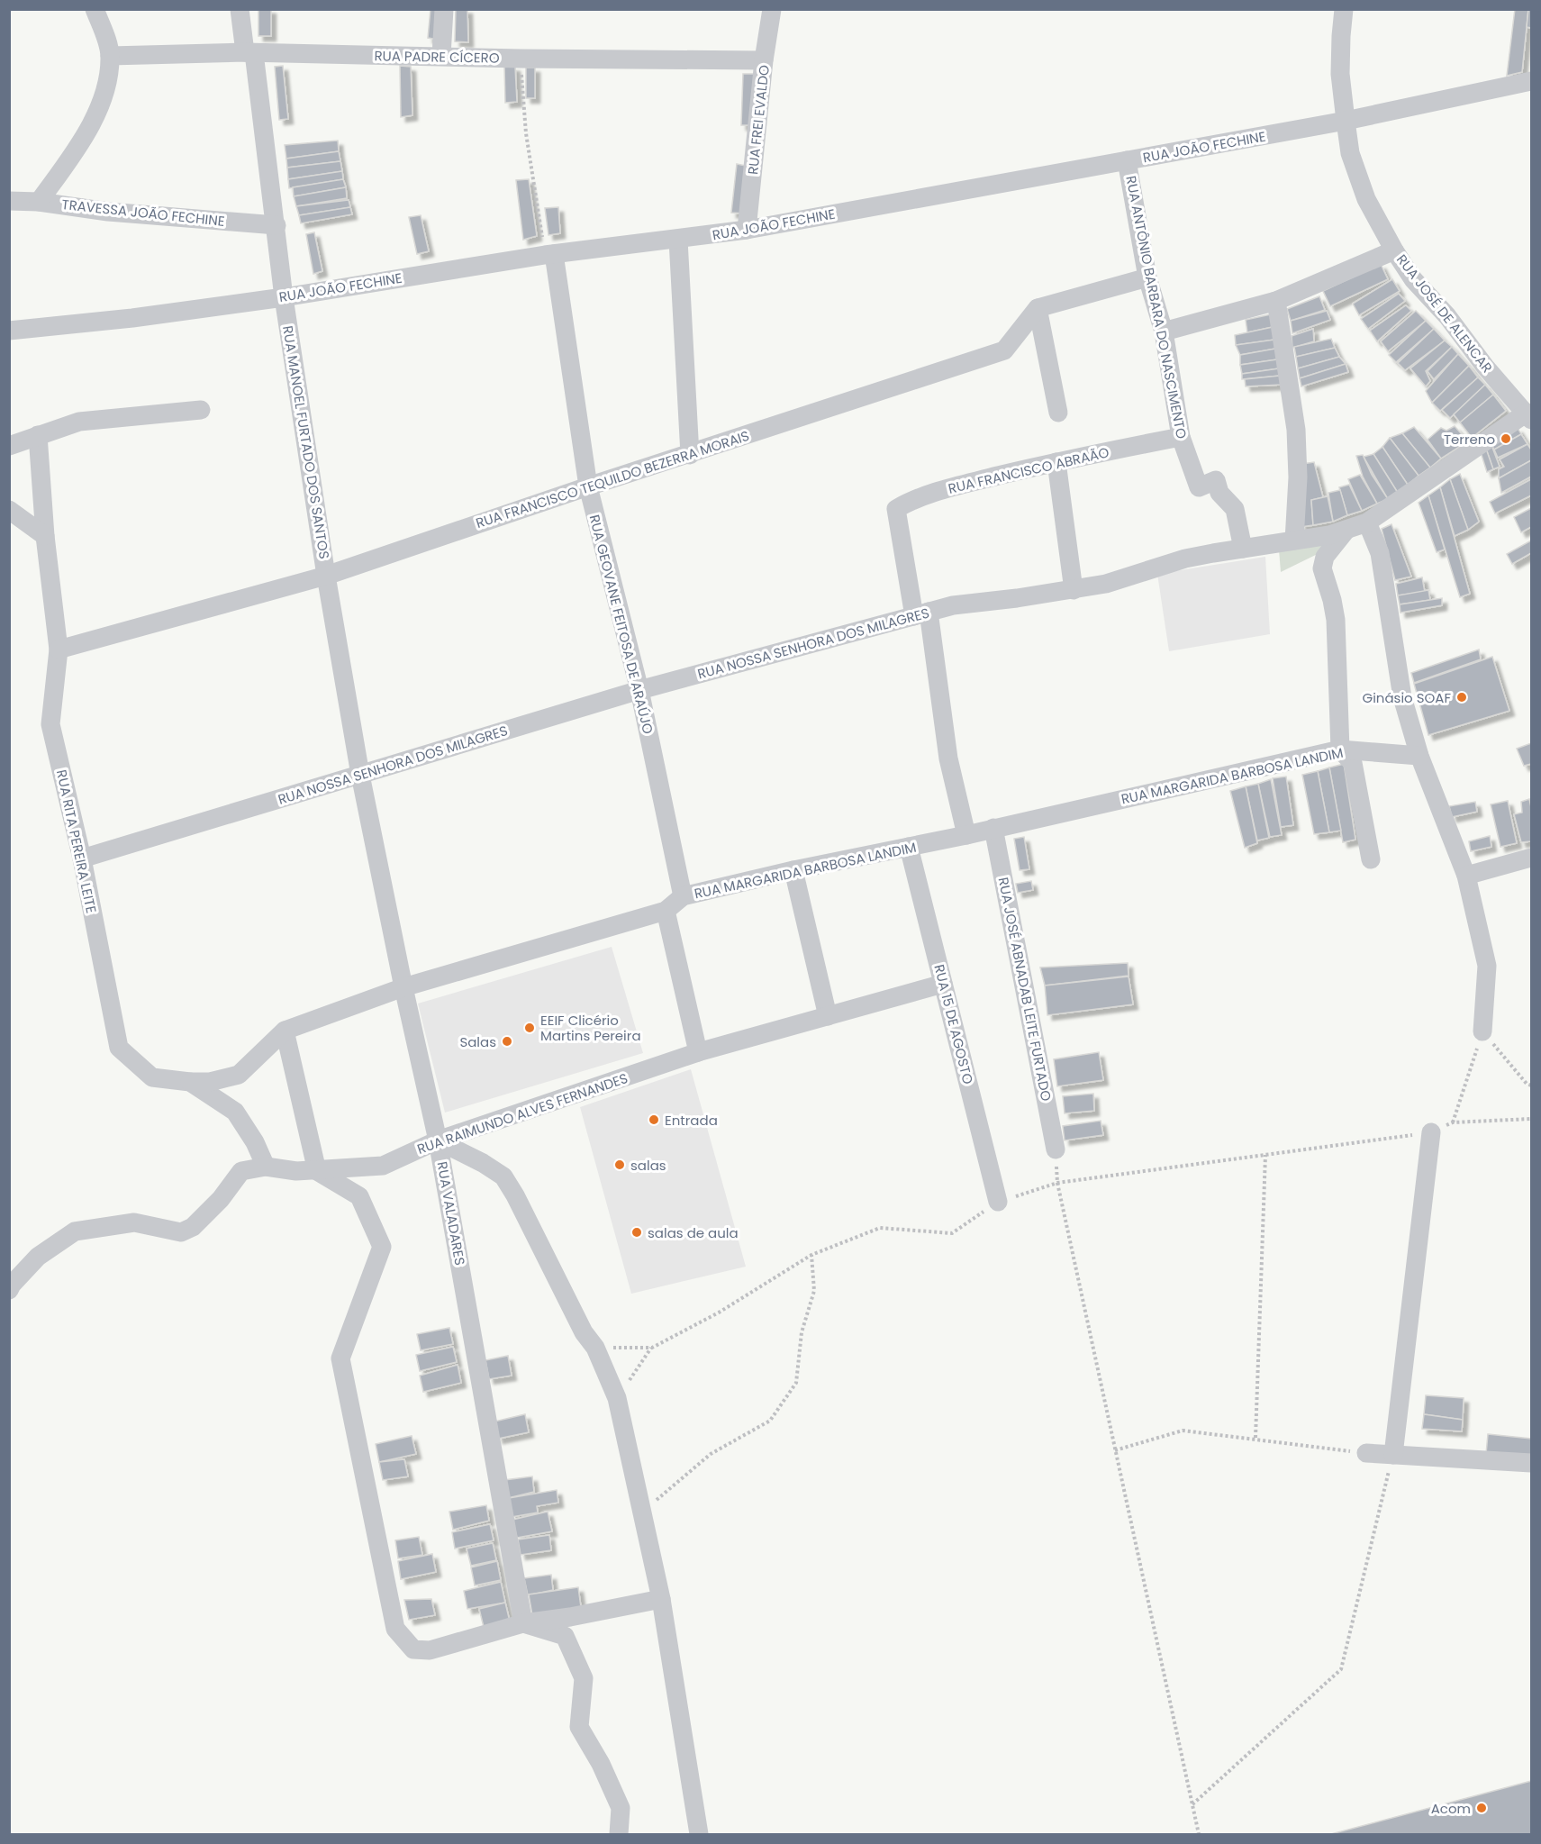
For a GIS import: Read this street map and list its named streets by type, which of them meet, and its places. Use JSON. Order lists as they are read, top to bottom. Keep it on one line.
{"streets":{"street":["RUA PADRE CÍCERO","RUA FREI EVALDO","RUA JOÃO FECHINE","TRAVESSA JOÃO FECHINE","RUA ANTÔNIO BARBARA DO NASCIMENTO","RUA JOSÉ DE ALENCAR","RUA MANOEL FURTADO DOS SANTOS","RUA FRANCISCO ABRAÃO","RUA FRANCISCO TEQUILDO BEZERRA MORAIS","RUA GEOVANE FEITOSA DE ARAÚJO","RUA NOSSA SENHORA DOS MILAGRES","RUA MARGARIDA BARBOSA LANDIM","RUA RITA PEREIRA LEITE","RUA JOSÉ ABNADAB LEITE FURTADO","RUA 15 DE AGOSTO","RUA RAIMUNDO ALVES FERNANDES","RUA VALADARES"]},"crossings":[["RUA PADRE CÍCERO","RUA FREI EVALDO"],["RUA PADRE CÍCERO","RUA MANOEL FURTADO DOS SANTOS"],["RUA FREI EVALDO","RUA JOÃO FECHINE"],["RUA JOÃO FECHINE","RUA ANTÔNIO BARBARA DO NASCIMENTO"],["RUA JOÃO FECHINE","RUA JOSÉ DE ALENCAR"],["RUA JOÃO FECHINE","RUA MANOEL FURTADO DOS SANTOS"],["RUA JOÃO FECHINE","RUA GEOVANE FEITOSA DE ARAÚJO"],["TRAVESSA JOÃO FECHINE","RUA MANOEL FURTADO DOS SANTOS"],["RUA ANTÔNIO BARBARA DO NASCIMENTO","RUA FRANCISCO ABRAÃO"],["RUA ANTÔNIO BARBARA DO NASCIMENTO","RUA NOSSA SENHORA DOS MILAGRES"],["RUA JOSÉ DE ALENCAR","RUA NOSSA SENHORA DOS MILAGRES"],["RUA MANOEL FURTADO DOS SANTOS","RUA FRANCISCO TEQUILDO BEZERRA MORAIS"],["RUA MANOEL FURTADO DOS SANTOS","RUA NOSSA SENHORA DOS MILAGRES"],["RUA MANOEL FURTADO DOS SANTOS","RUA VALADARES"],["RUA FRANCISCO ABRAÃO","RUA NOSSA SENHORA DOS MILAGRES"],["RUA FRANCISCO TEQUILDO BEZERRA MORAIS","RUA GEOVANE FEITOSA DE ARAÚJO"],["RUA FRANCISCO TEQUILDO BEZERRA MORAIS","RUA RITA PEREIRA LEITE"],["RUA GEOVANE FEITOSA DE ARAÚJO","RUA NOSSA SENHORA DOS MILAGRES"],["RUA GEOVANE FEITOSA DE ARAÚJO","RUA MARGARIDA BARBOSA LANDIM"],["RUA NOSSA SENHORA DOS MILAGRES","RUA RITA PEREIRA LEITE"],["RUA NOSSA SENHORA DOS MILAGRES","RUA VALADARES"],["RUA MARGARIDA BARBOSA LANDIM","RUA RITA PEREIRA LEITE"],["RUA MARGARIDA BARBOSA LANDIM","RUA JOSÉ ABNADAB LEITE FURTADO"],["RUA MARGARIDA BARBOSA LANDIM","RUA 15 DE AGOSTO"],["RUA MARGARIDA BARBOSA LANDIM","RUA VALADARES"],["RUA RITA PEREIRA LEITE","RUA RAIMUNDO ALVES FERNANDES"],["RUA 15 DE AGOSTO","RUA RAIMUNDO ALVES FERNANDES"],["RUA RAIMUNDO ALVES FERNANDES","RUA VALADARES"]],"places":["Terreno","Ginásio SOAF","EEIF Clicério Martins Pereira","Salas","Entrada","salas","salas de aula","Acom"]}
